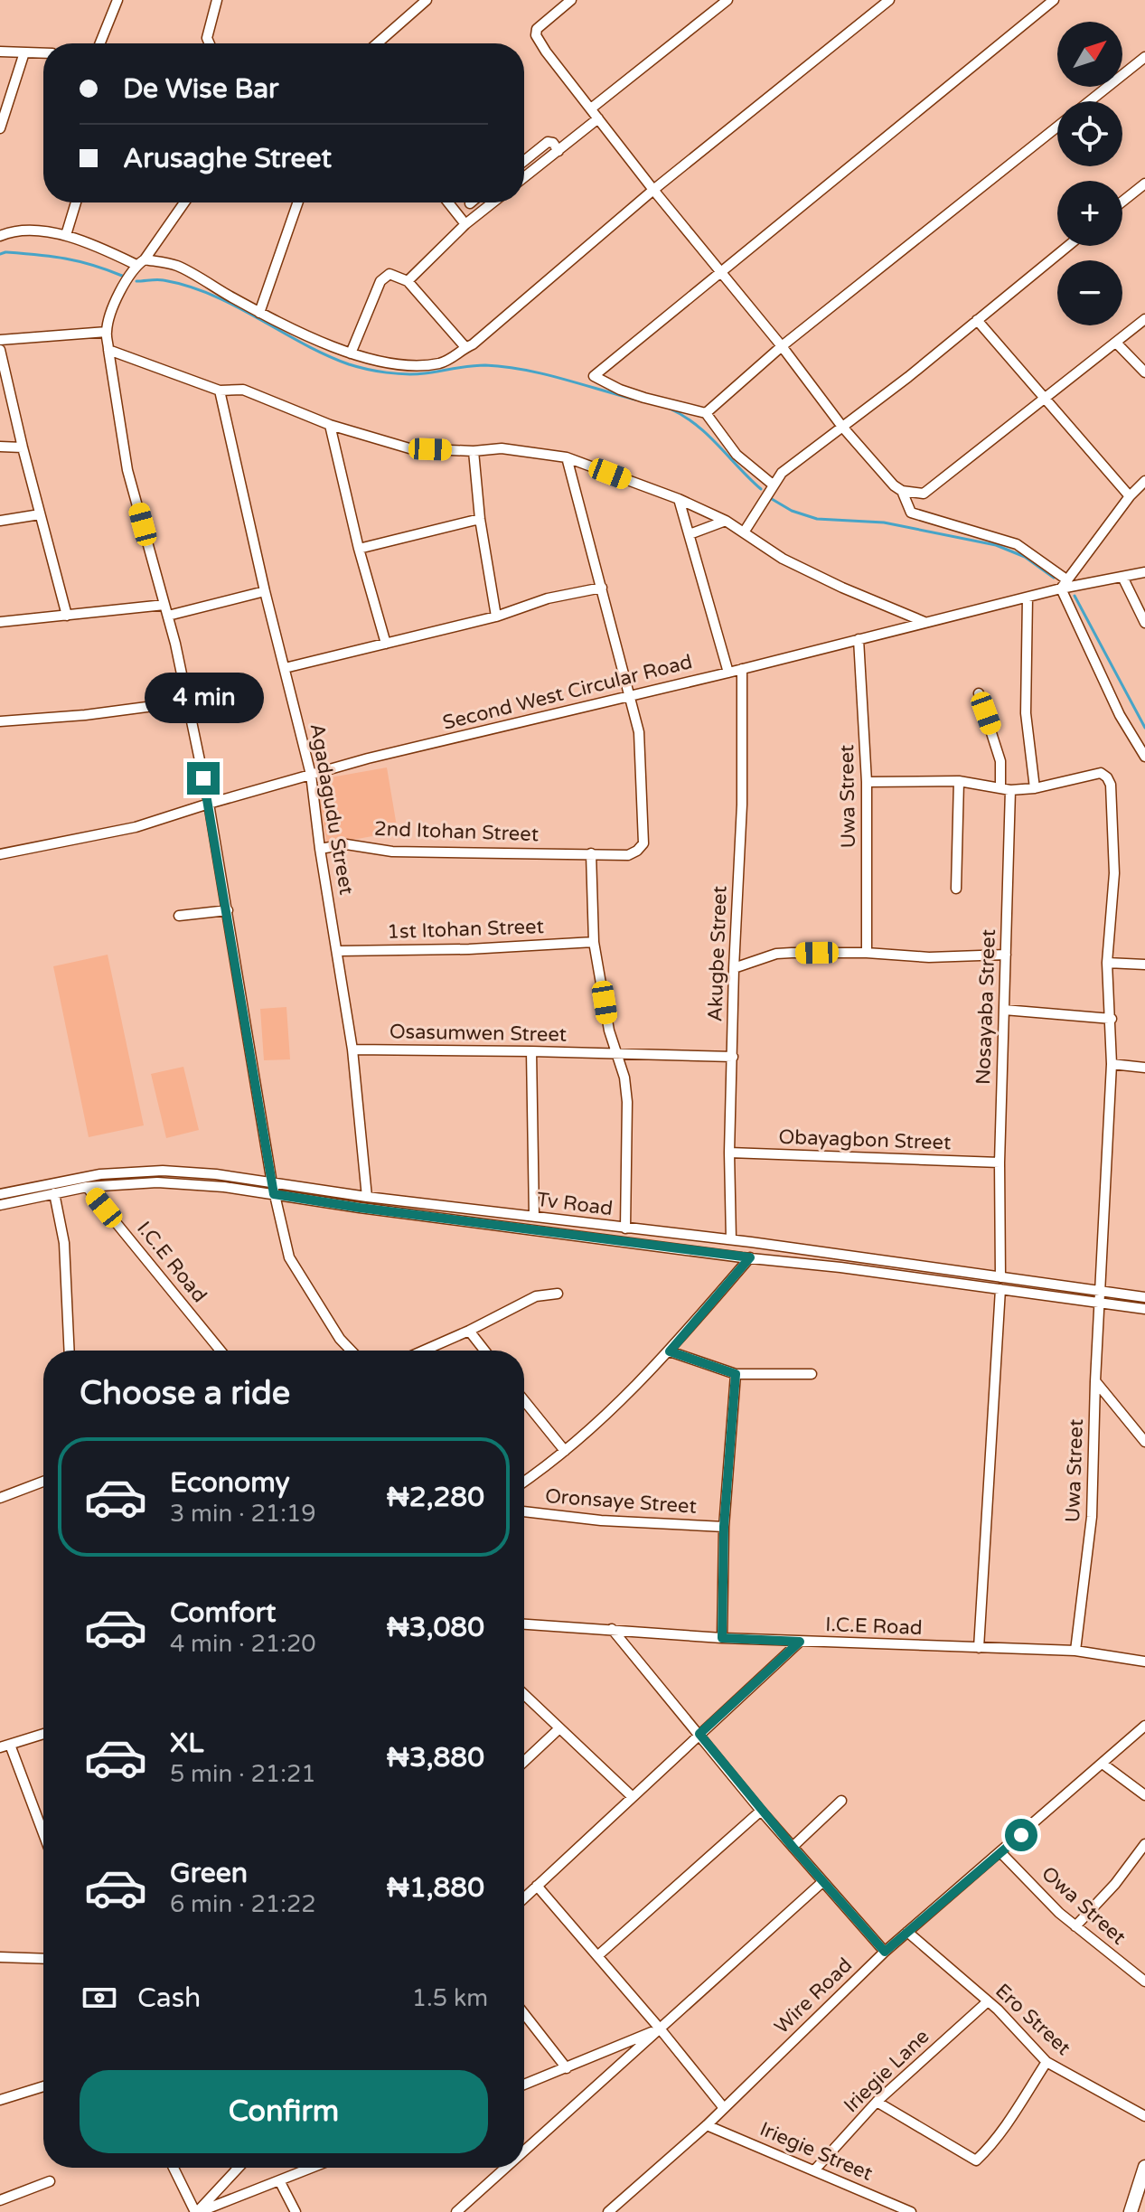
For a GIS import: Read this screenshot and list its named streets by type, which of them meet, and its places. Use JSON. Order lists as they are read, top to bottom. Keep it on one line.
{"streets":{"street":["Second West Circular Road","Uwa Street","Agadagudu Street","2nd Itohan Street","1st Itohan Street","Akugbe Street","Nosayaba Street","Osasumwen Street","Obayagbon Street","Tv Road","I.C.E Road","Oronsaye Street","Owa Street","Wire Road","Ero Street","Iriegie Lane","Iriegie Street"]},"crossings":[["Second West Circular Road","Uwa Street"],["Second West Circular Road","Agadagudu Street"],["Second West Circular Road","2nd Itohan Street"],["Second West Circular Road","Akugbe Street"],["Uwa Street","Tv Road"],["Uwa Street","I.C.E Road"],["Agadagudu Street","2nd Itohan Street"],["Agadagudu Street","1st Itohan Street"],["Agadagudu Street","Osasumwen Street"],["Agadagudu Street","Tv Road"],["Akugbe Street","Osasumwen Street"],["Akugbe Street","Obayagbon Street"],["Akugbe Street","Tv Road"],["Nosayaba Street","Obayagbon Street"],["Nosayaba Street","Tv Road"],["Tv Road","I.C.E Road"],["Owa Street","Wire Road"],["Wire Road","Ero Street"],["Wire Road","Iriegie Street"],["Ero Street","Iriegie Lane"],["Iriegie Lane","Iriegie Street"]],"north":"top right","page":{"map_buttons":["+","−"],"banner":["De Wise Bar","Arusaghe Street"],"bubble":"4 min","heading":"Choose a ride","list":[{"name":"Economy","note":"3 min · 21:19","value":"₦2,280"},{"name":"Comfort","note":"4 min · 21:20","value":"₦3,080"},{"name":"XL","note":"5 min · 21:21","value":"₦3,880"},{"name":"Green","note":"6 min · 21:22","value":"₦1,880"}],"pay":["Cash","1.5 km"],"buttons":"Confirm"}}
